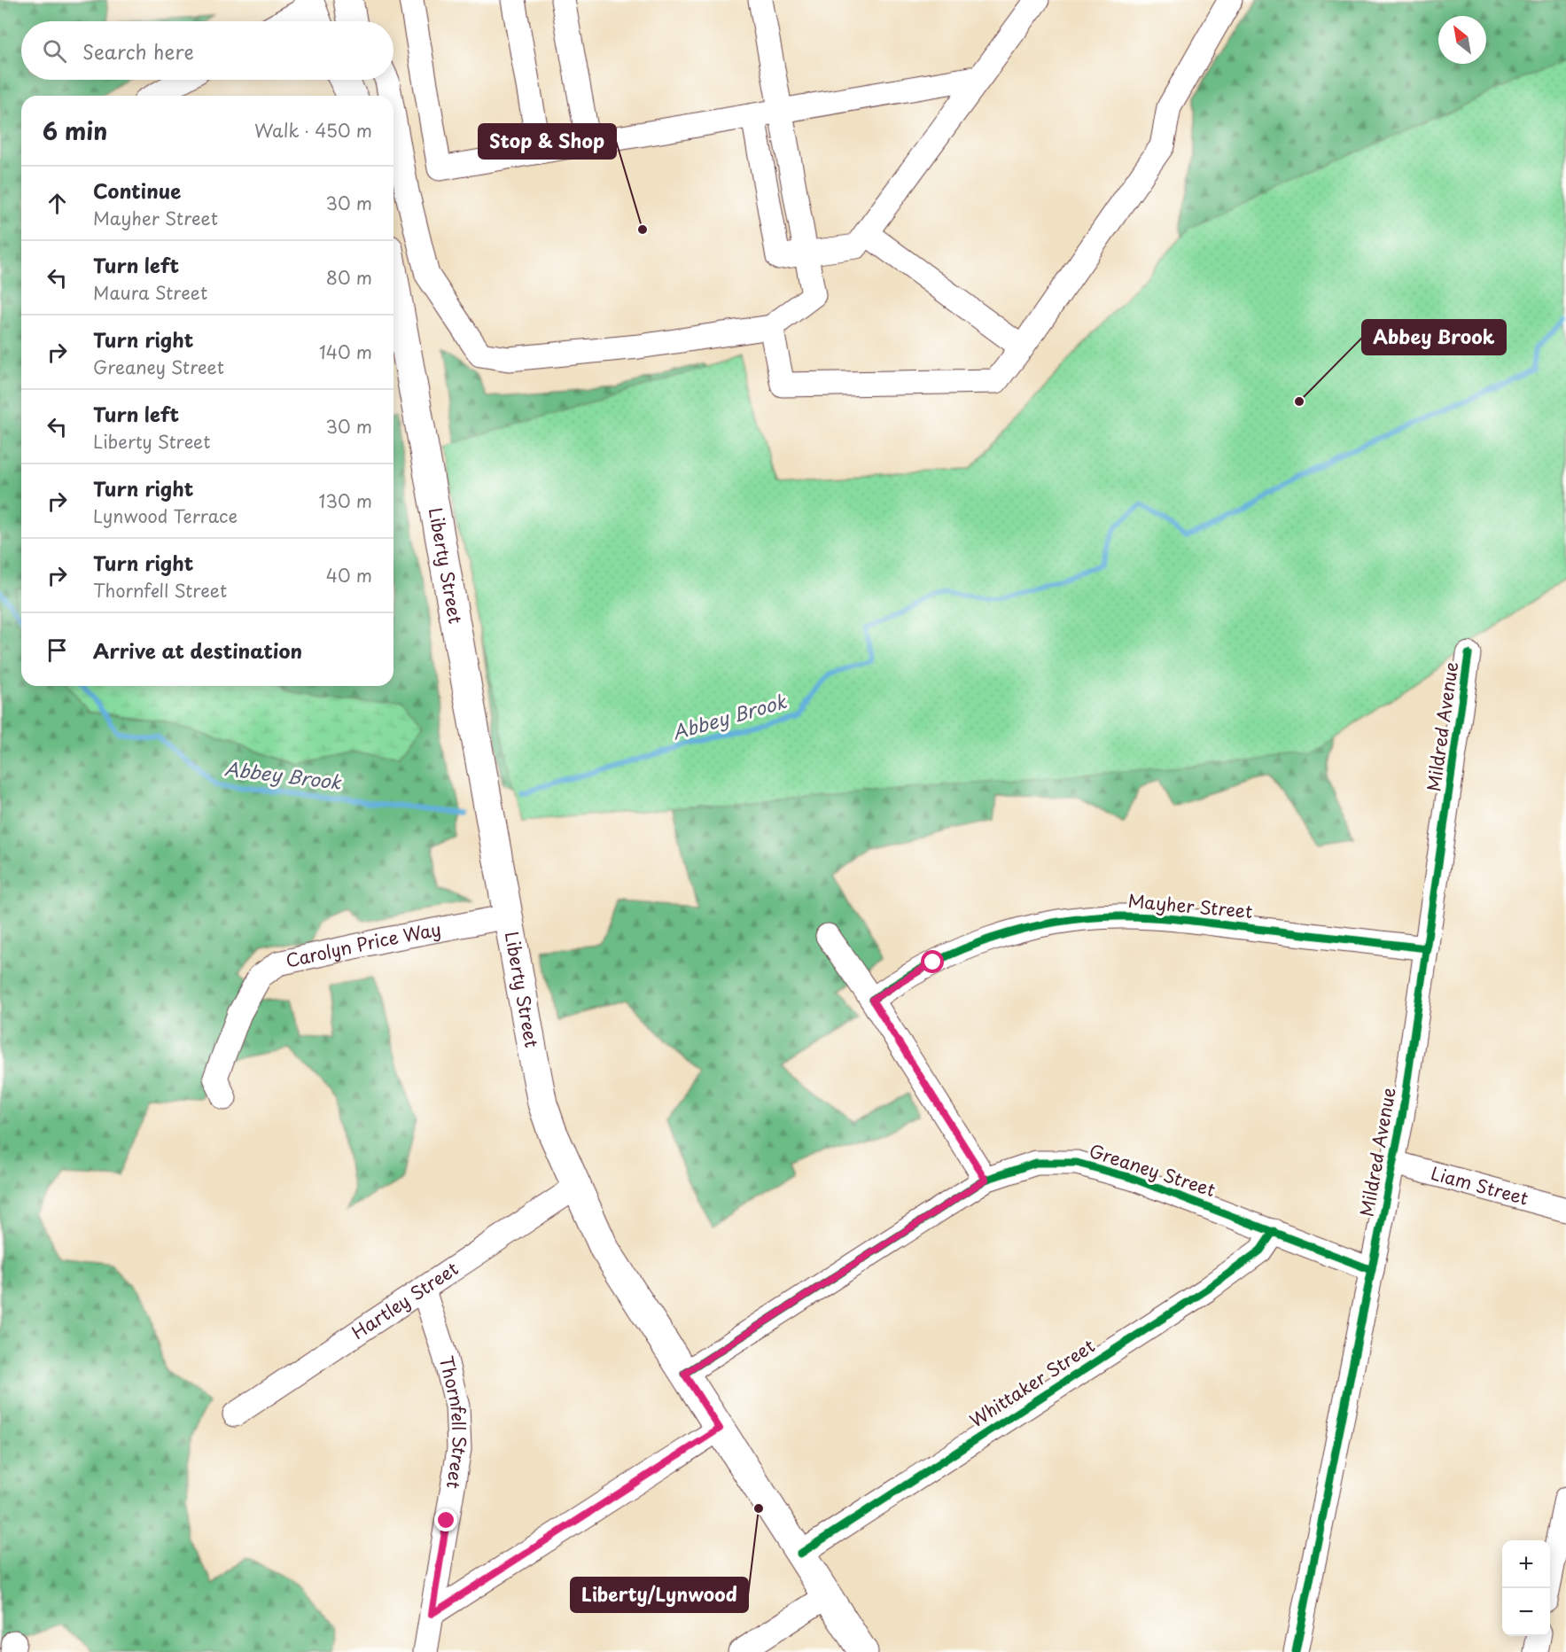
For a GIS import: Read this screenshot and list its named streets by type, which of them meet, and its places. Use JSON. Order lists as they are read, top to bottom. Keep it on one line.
{"streets":{"main road":["Liberty Street"],"street":["Mildred Avenue","Mayher Street","Carolyn Price Way","Greaney Street","Liam Street","Hartley Street","Whittaker Street","Thornfell Street"]},"crossings":[["Liberty Street","Carolyn Price Way"],["Liberty Street","Greaney Street"],["Liberty Street","Hartley Street"],["Liberty Street","Whittaker Street"],["Mildred Avenue","Mayher Street"],["Mildred Avenue","Greaney Street"],["Mildred Avenue","Liam Street"],["Greaney Street","Whittaker Street"],["Hartley Street","Thornfell Street"]],"water":["Abbey Brook"],"places":["Stop & Shop","Abbey Brook","Liberty/Lynwood"],"north":"top left","page":{"search":"Search here","heading":["6 min","Walk · 450 m"],"list":[["Continue","Mayher Street","30 m"],["Turn left","Maura Street","80 m"],["Turn right","Greaney Street","140 m"],["Turn left","Liberty Street","30 m"],["Turn right","Lynwood Terrace","130 m"],["Turn right","Thornfell Street","40 m"],"Arrive at destination"],"map_buttons":["+","−"]}}
